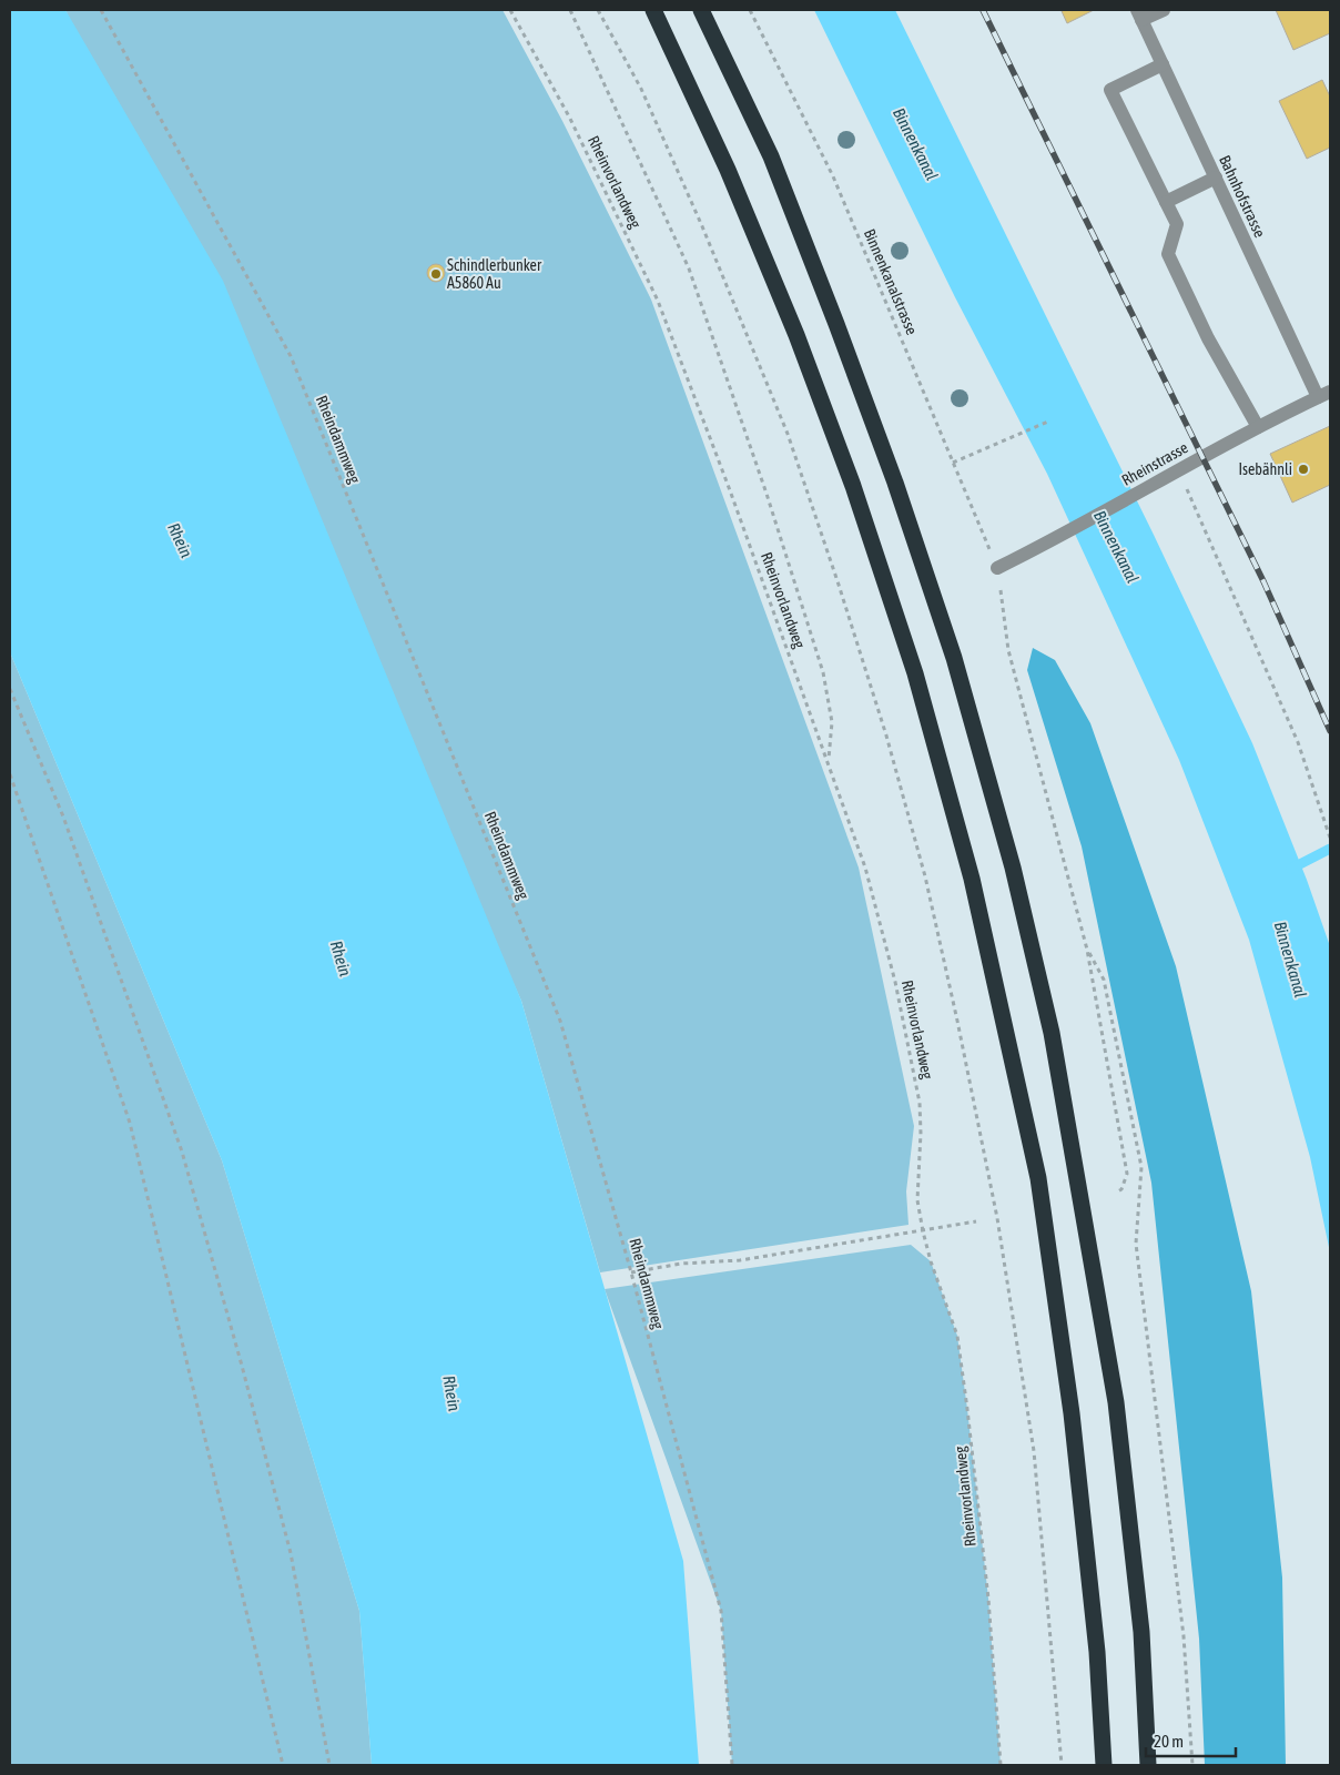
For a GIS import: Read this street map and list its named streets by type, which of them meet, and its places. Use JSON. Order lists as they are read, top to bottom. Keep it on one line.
{"streets":{"street":["Bahnhofstrasse","Rheinstrasse"],"path":["Rheinvorlandweg","Binnenkanalstrasse","Rheindammweg"]},"crossings":[["Bahnhofstrasse","Rheinstrasse"],["Binnenkanalstrasse","Rheinstrasse"]],"water":["Binnenkanal","Rhein"],"places":["Schindlerbunker A5860 Au","Isebähnli"],"scale_bar":"20 m"}
